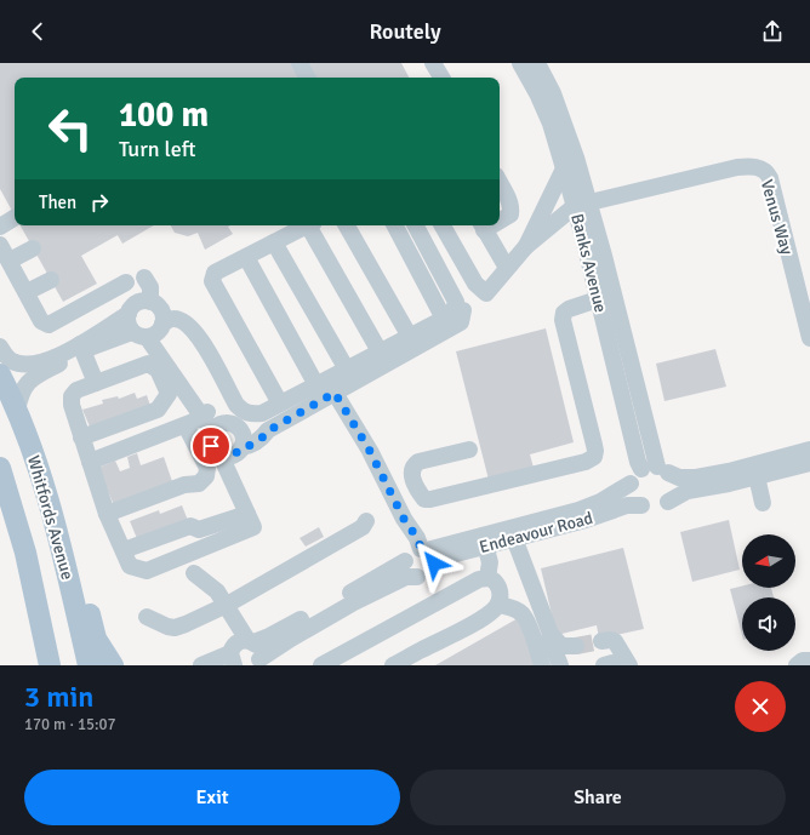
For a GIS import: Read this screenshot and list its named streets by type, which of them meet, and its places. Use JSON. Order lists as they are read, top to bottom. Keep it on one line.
{"streets":{"main road":["Whitfords Avenue"],"street":["Venus Way","Banks Avenue","Endeavour Road"]},"crossings":[["Venus Way","Banks Avenue"],["Banks Avenue","Endeavour Road"]],"north":"left","page":{"header":"Routely","turn":["100 m","Turn left"],"then":"Then","heading":["3 min","170 m · 15:07"],"buttons":["Exit","Share"]}}
